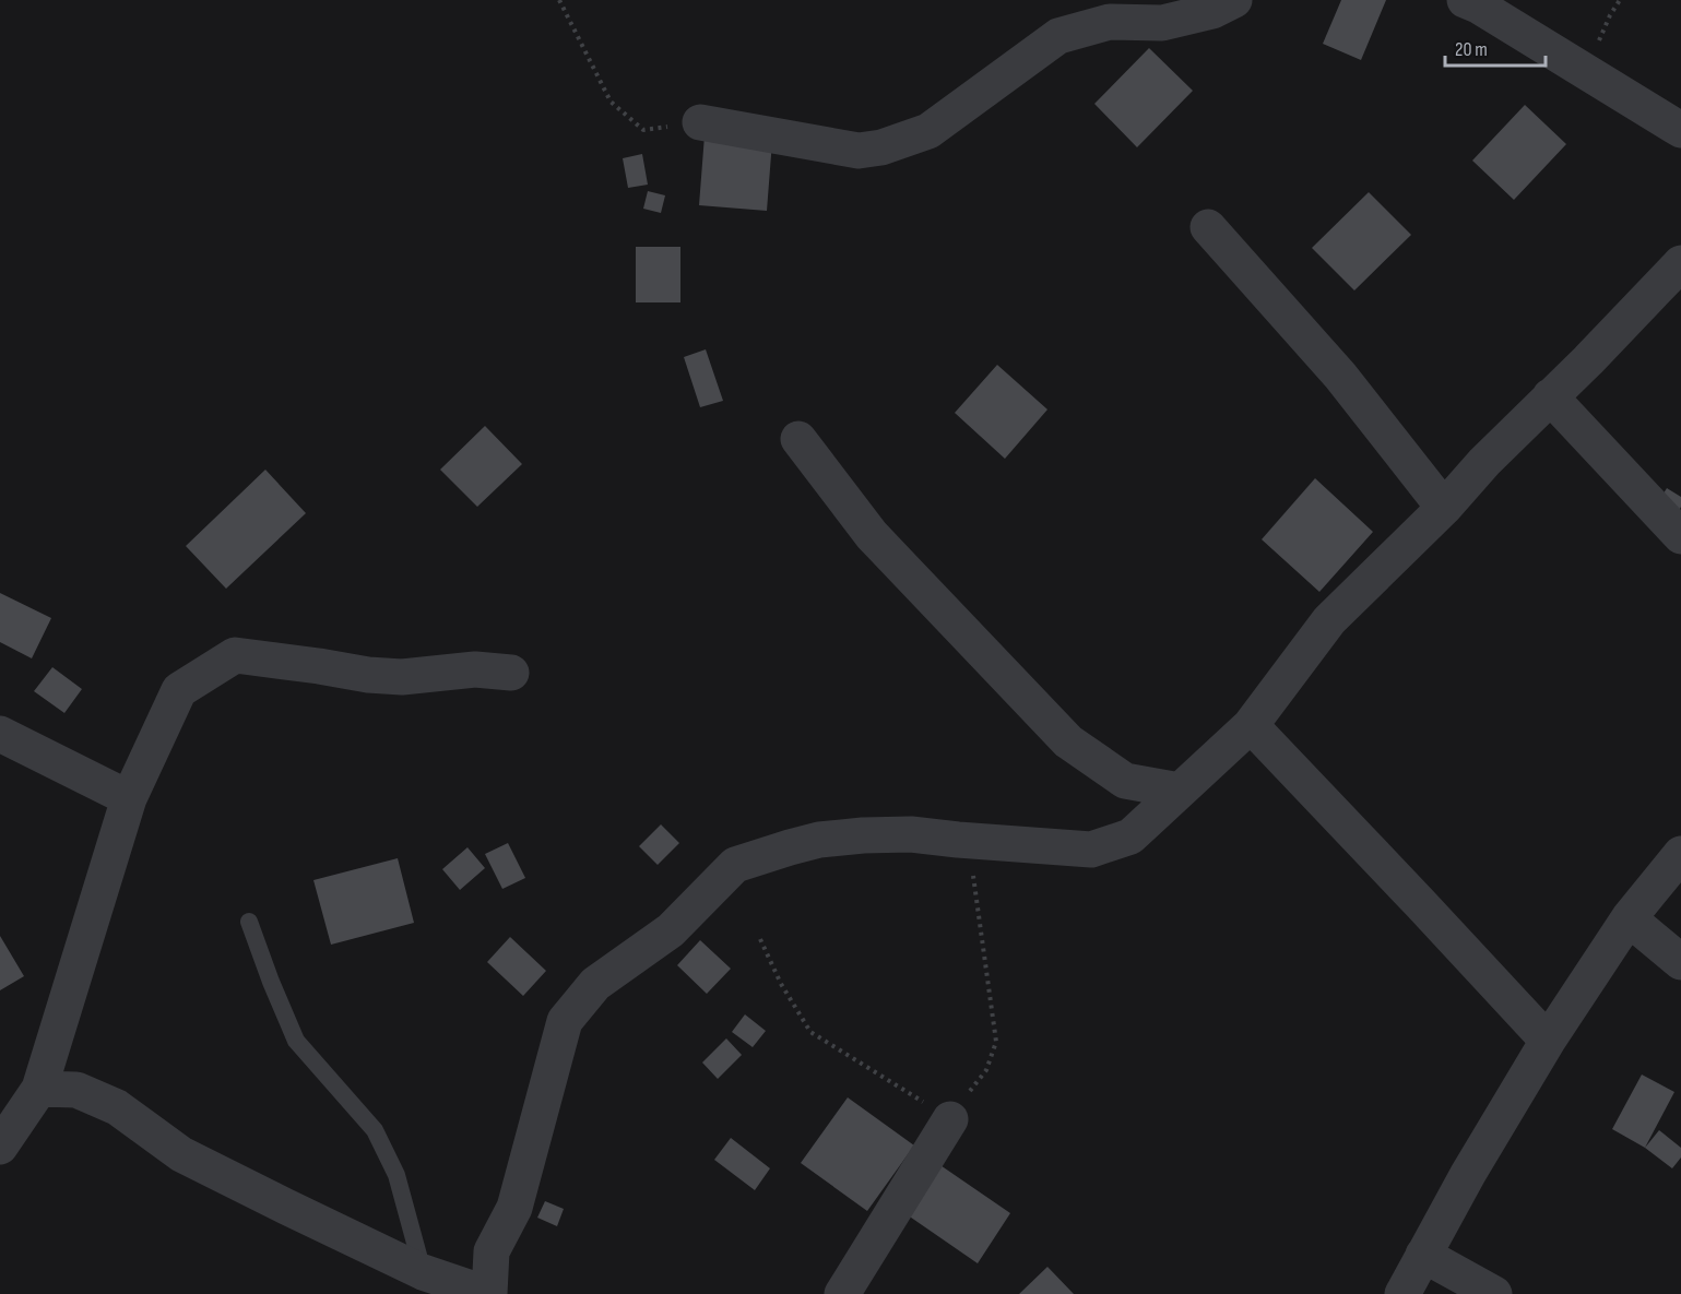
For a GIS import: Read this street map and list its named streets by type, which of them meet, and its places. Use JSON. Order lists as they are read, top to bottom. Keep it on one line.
{"scale_bar":"20 m"}
